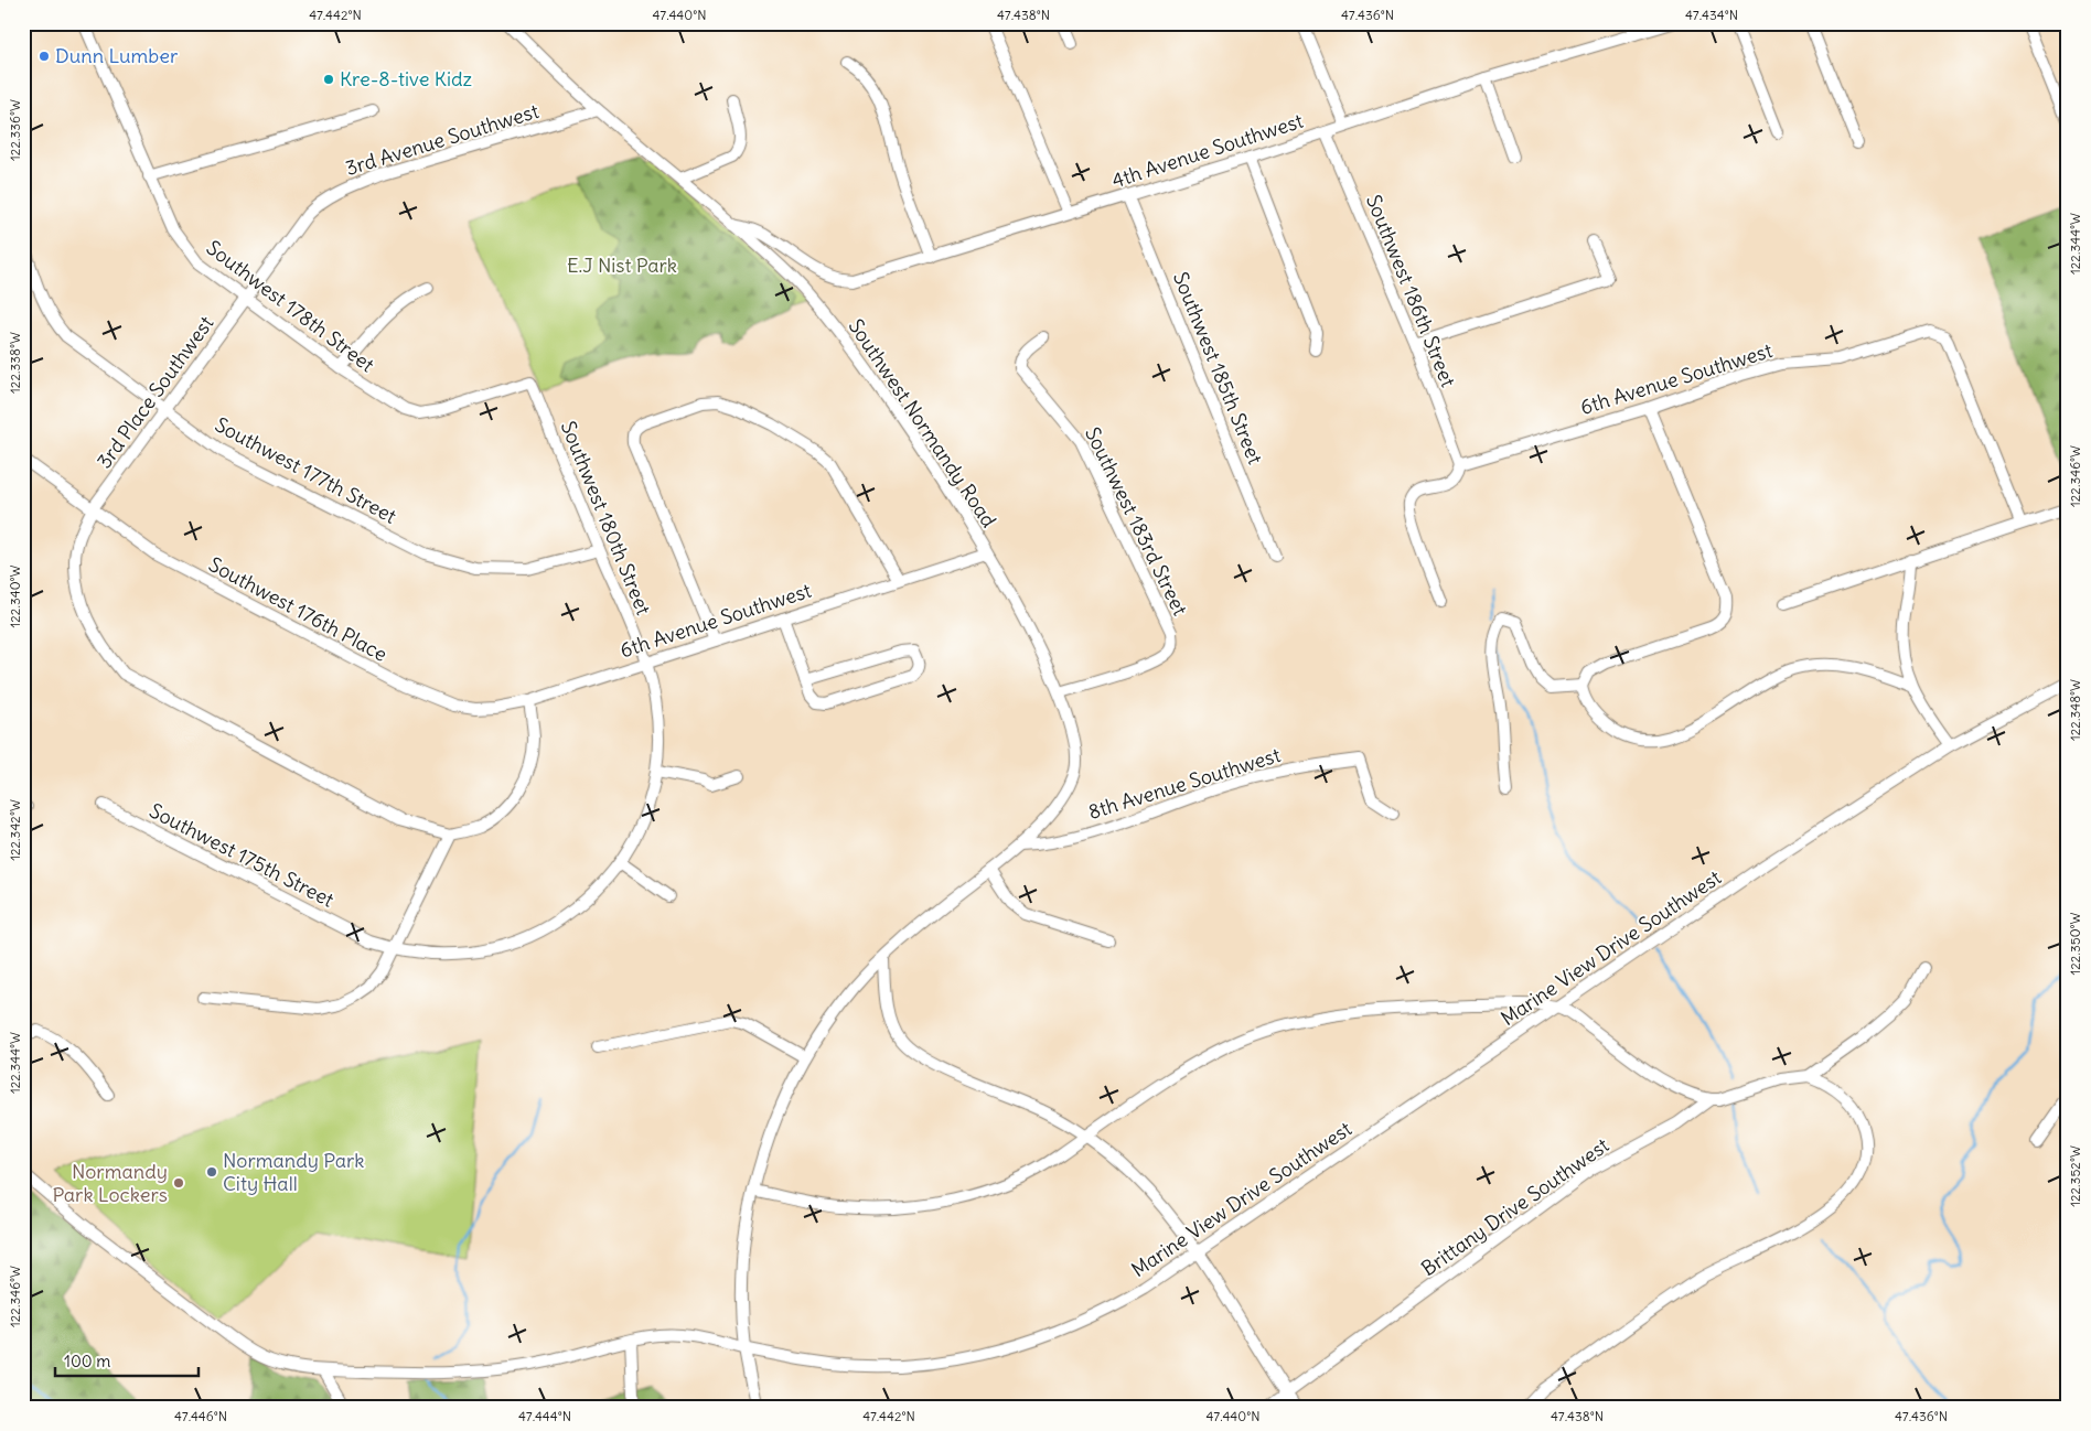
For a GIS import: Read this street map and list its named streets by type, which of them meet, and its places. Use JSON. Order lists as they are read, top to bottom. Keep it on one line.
{"streets":{"street":["3rd Avenue Southwest","4th Avenue Southwest","Southwest 186th Street","Southwest 178th Street","Southwest 185th Street","6th Avenue Southwest","3rd Place Southwest","Southwest Normandy Road","Southwest 177th Street","Southwest 180th Street","Southwest 183rd Street","Southwest 176th Place","8th Avenue Southwest","Southwest 175th Street","Marine View Drive Southwest","Brittany Drive Southwest"]},"crossings":[["3rd Avenue Southwest","Southwest 178th Street"],["3rd Avenue Southwest","3rd Place Southwest"],["3rd Avenue Southwest","Southwest Normandy Road"],["4th Avenue Southwest","Southwest 186th Street"],["4th Avenue Southwest","Southwest 185th Street"],["4th Avenue Southwest","Southwest Normandy Road"],["Southwest 186th Street","6th Avenue Southwest"],["Southwest 178th Street","3rd Place Southwest"],["Southwest 178th Street","Southwest 180th Street"],["6th Avenue Southwest","Southwest Normandy Road"],["6th Avenue Southwest","Southwest 180th Street"],["6th Avenue Southwest","Southwest 176th Place"],["3rd Place Southwest","Southwest 177th Street"],["3rd Place Southwest","Southwest 176th Place"],["Southwest Normandy Road","Southwest 183rd Street"],["Southwest Normandy Road","8th Avenue Southwest"],["Southwest Normandy Road","Marine View Drive Southwest"],["Southwest 177th Street","Southwest 180th Street"],["Southwest 180th Street","Southwest 175th Street"]],"parks":["E.J Nist Park"],"places":["Dunn Lumber","Kre-8-tive Kidz","Normandy Park City Hall","Normandy Park Lockers"],"scale_bar":"100 m","coordinates":["47.442°N","47.440°N","47.438°N","47.436°N","47.434°N","122.336°W","122.344°W","122.338°W","122.346°W","122.340°W","122.348°W","122.342°W","122.350°W","122.352°W","47.446°N","47.444°N"]}
